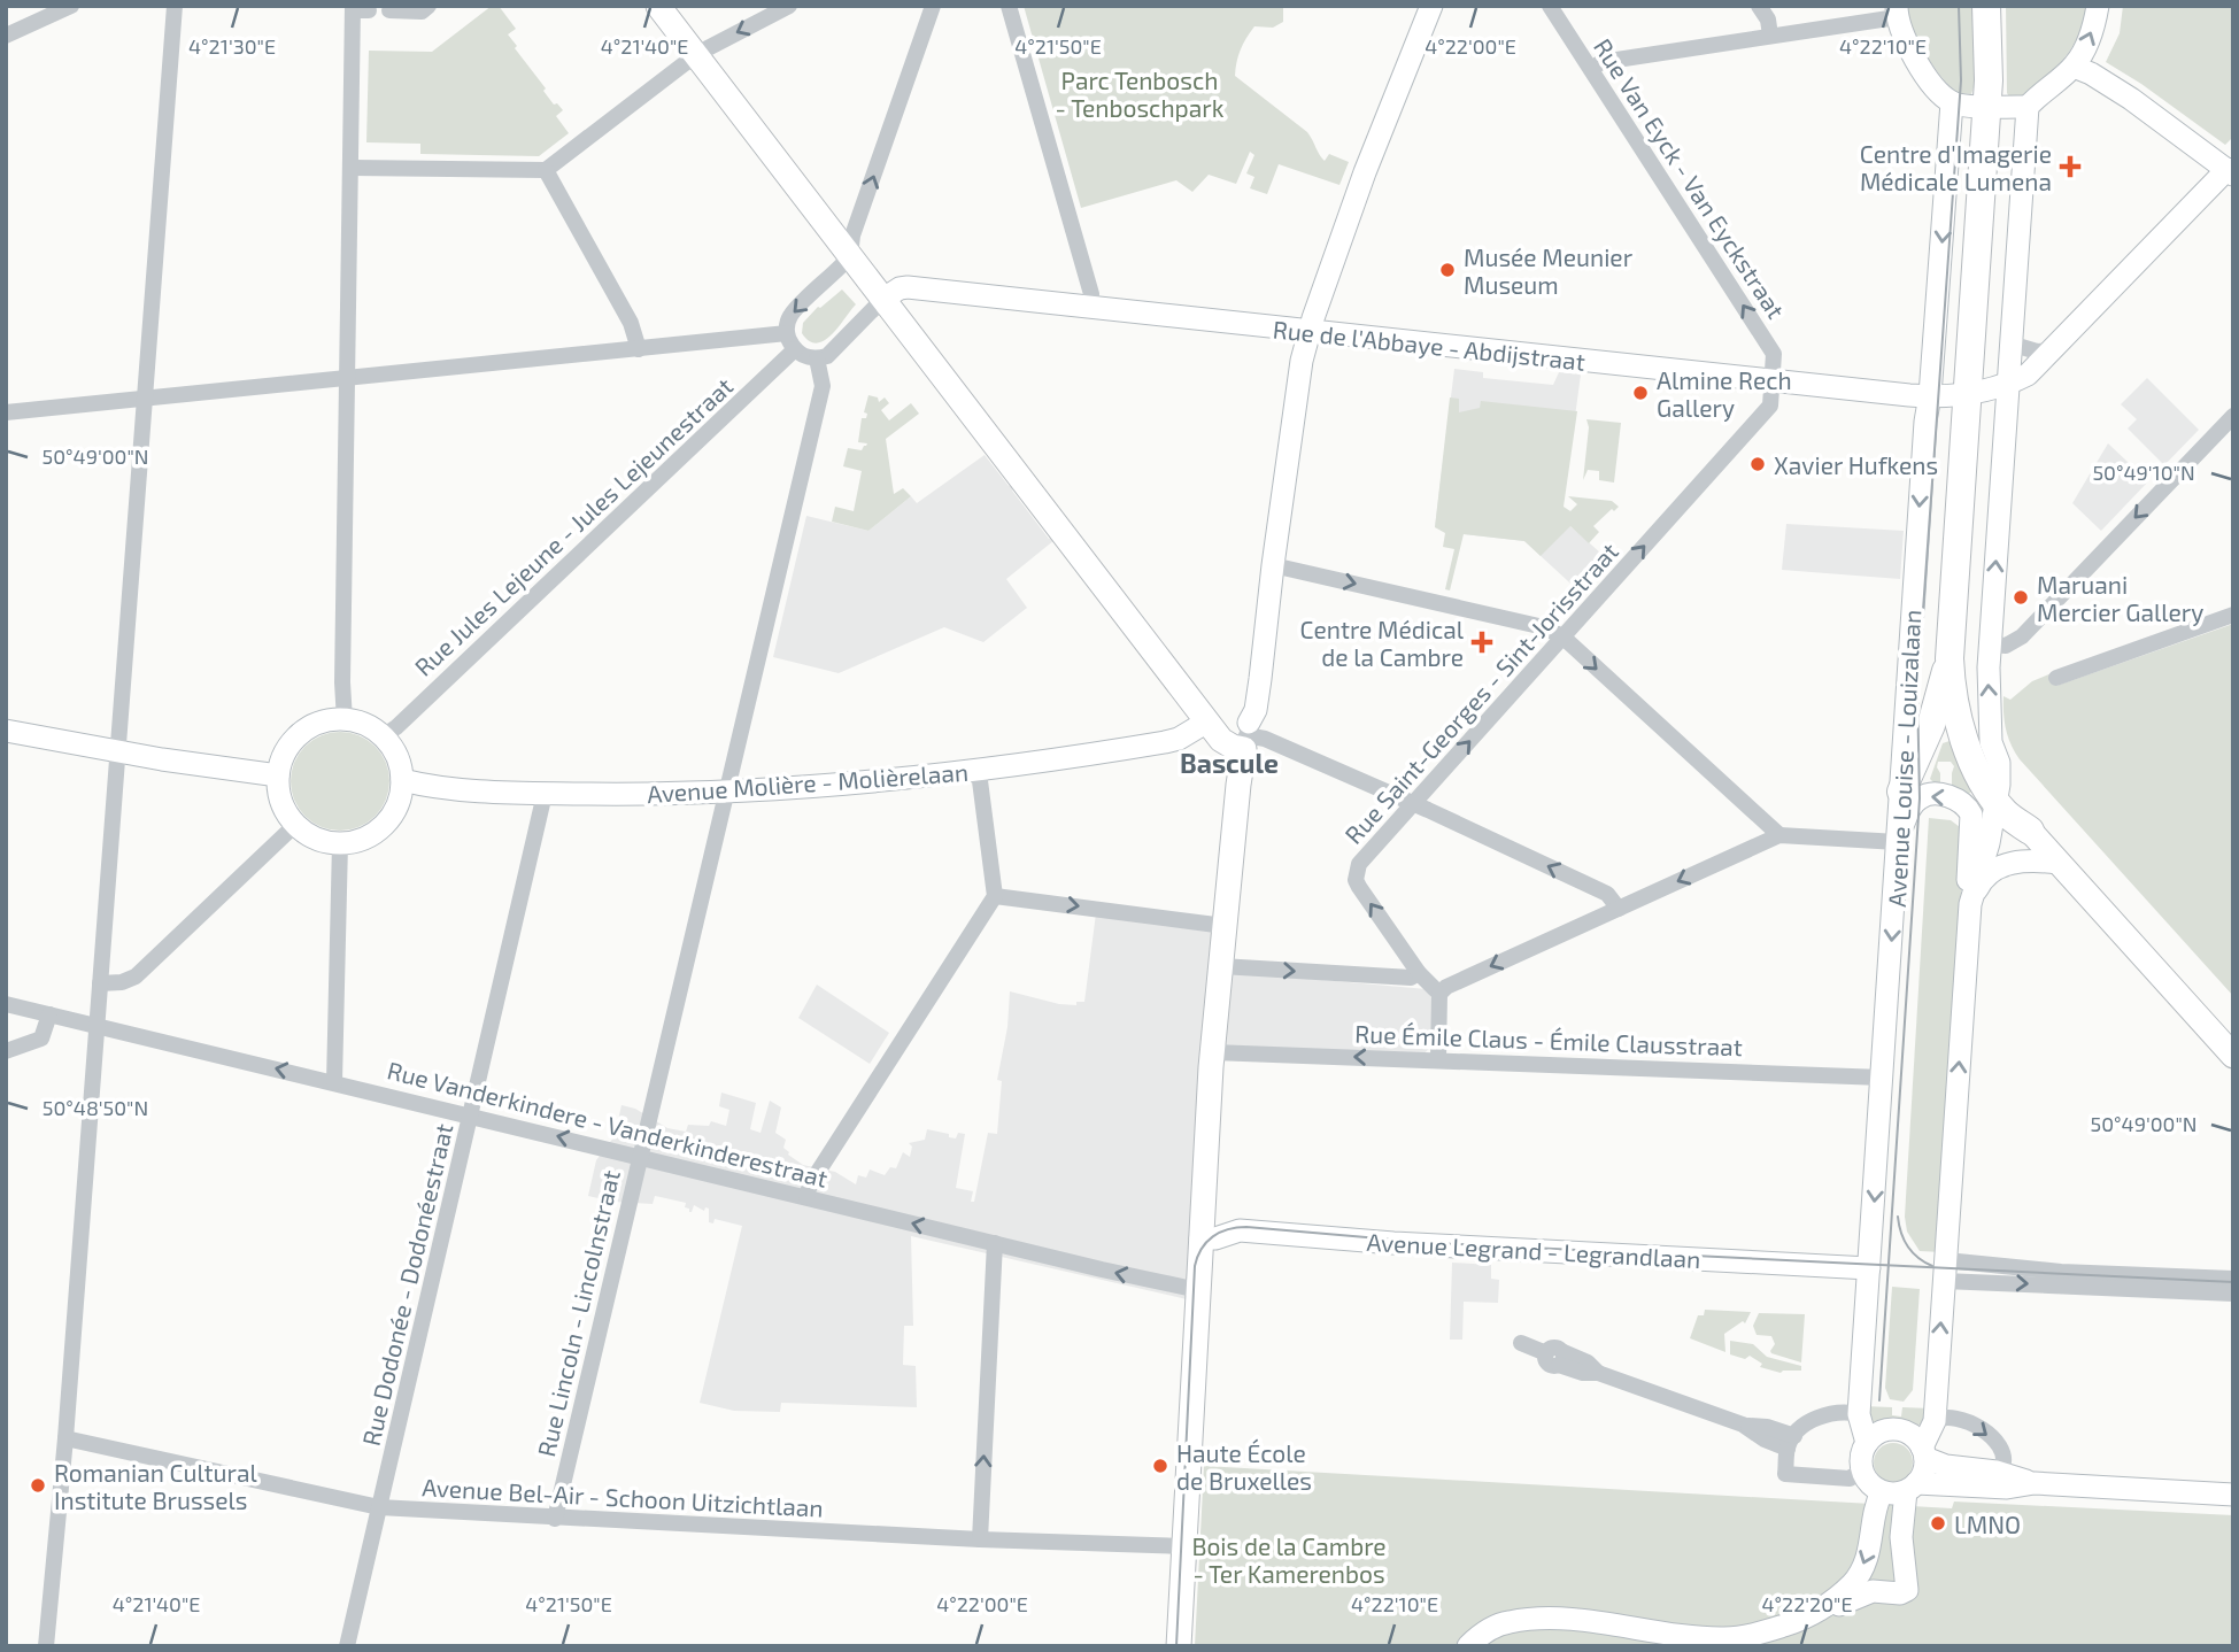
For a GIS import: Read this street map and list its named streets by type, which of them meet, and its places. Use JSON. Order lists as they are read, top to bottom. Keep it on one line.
{"streets":{"highway":["Avenue Louise - Louizalaan"],"main road":["Rue de l'Abbaye - Abdijstraat","Avenue Molière - Molièrelaan","Avenue Legrand - Legrandlaan"],"street":["Rue Van Eyck - Van Eyckstraat","Rue Jules Lejeune - Jules Lejeunestraat","Rue Saint-Georges - Sint-Jorisstraat","Rue Émile Claus - Émile Clausstraat","Rue Vanderkindere - Vanderkinderestraat","Rue Dodonée - Dodonéestraat","Rue Lincoln - Lincolnstraat","Avenue Bel-Air - Schoon Uitzichtlaan"]},"crossings":[["Rue Van Eyck - Van Eyckstraat","Rue de l'Abbaye - Abdijstraat"],["Rue Van Eyck - Van Eyckstraat","Rue Saint-Georges - Sint-Jorisstraat"],["Rue de l'Abbaye - Abdijstraat","Rue Saint-Georges - Sint-Jorisstraat"],["Rue de l'Abbaye - Abdijstraat","Avenue Louise - Louizalaan"],["Rue Jules Lejeune - Jules Lejeunestraat","Avenue Molière - Molièrelaan"],["Avenue Louise - Louizalaan","Rue Émile Claus - Émile Clausstraat"],["Avenue Louise - Louizalaan","Avenue Legrand - Legrandlaan"],["Avenue Molière - Molièrelaan","Rue Dodonée - Dodonéestraat"],["Avenue Molière - Molièrelaan","Rue Lincoln - Lincolnstraat"],["Rue Vanderkindere - Vanderkinderestraat","Rue Dodonée - Dodonéestraat"],["Rue Vanderkindere - Vanderkinderestraat","Rue Lincoln - Lincolnstraat"],["Rue Dodonée - Dodonéestraat","Avenue Bel-Air - Schoon Uitzichtlaan"],["Rue Lincoln - Lincolnstraat","Avenue Bel-Air - Schoon Uitzichtlaan"]],"one_way":["Rue Van Eyck - Van Eyckstraat","Rue Saint-Georges - Sint-Jorisstraat","Rue Vanderkindere - Vanderkinderestraat"],"districts":["Bascule"],"parks":["Parc Tenbosch - Tenboschpark","Bois de la Cambre - Ter Kamerenbos"],"places":{"health":["Centre d'Imagerie Médicale Lumena","Centre Médical de la Cambre"],"other":["Musée Meunier Museum","Almine Rech Gallery","Xavier Hufkens","Maruani Mercier Gallery","Haute École de Bruxelles","Romanian Cultural Institute Brussels","LMNO"]},"coordinates":["4°21'30\"E","4°21'40\"E","4°21'50\"E","4°22'00\"E","4°22'10\"E","50°49'00\"N","50°49'10\"N","50°48'50\"N","4°22'20\"E"]}
